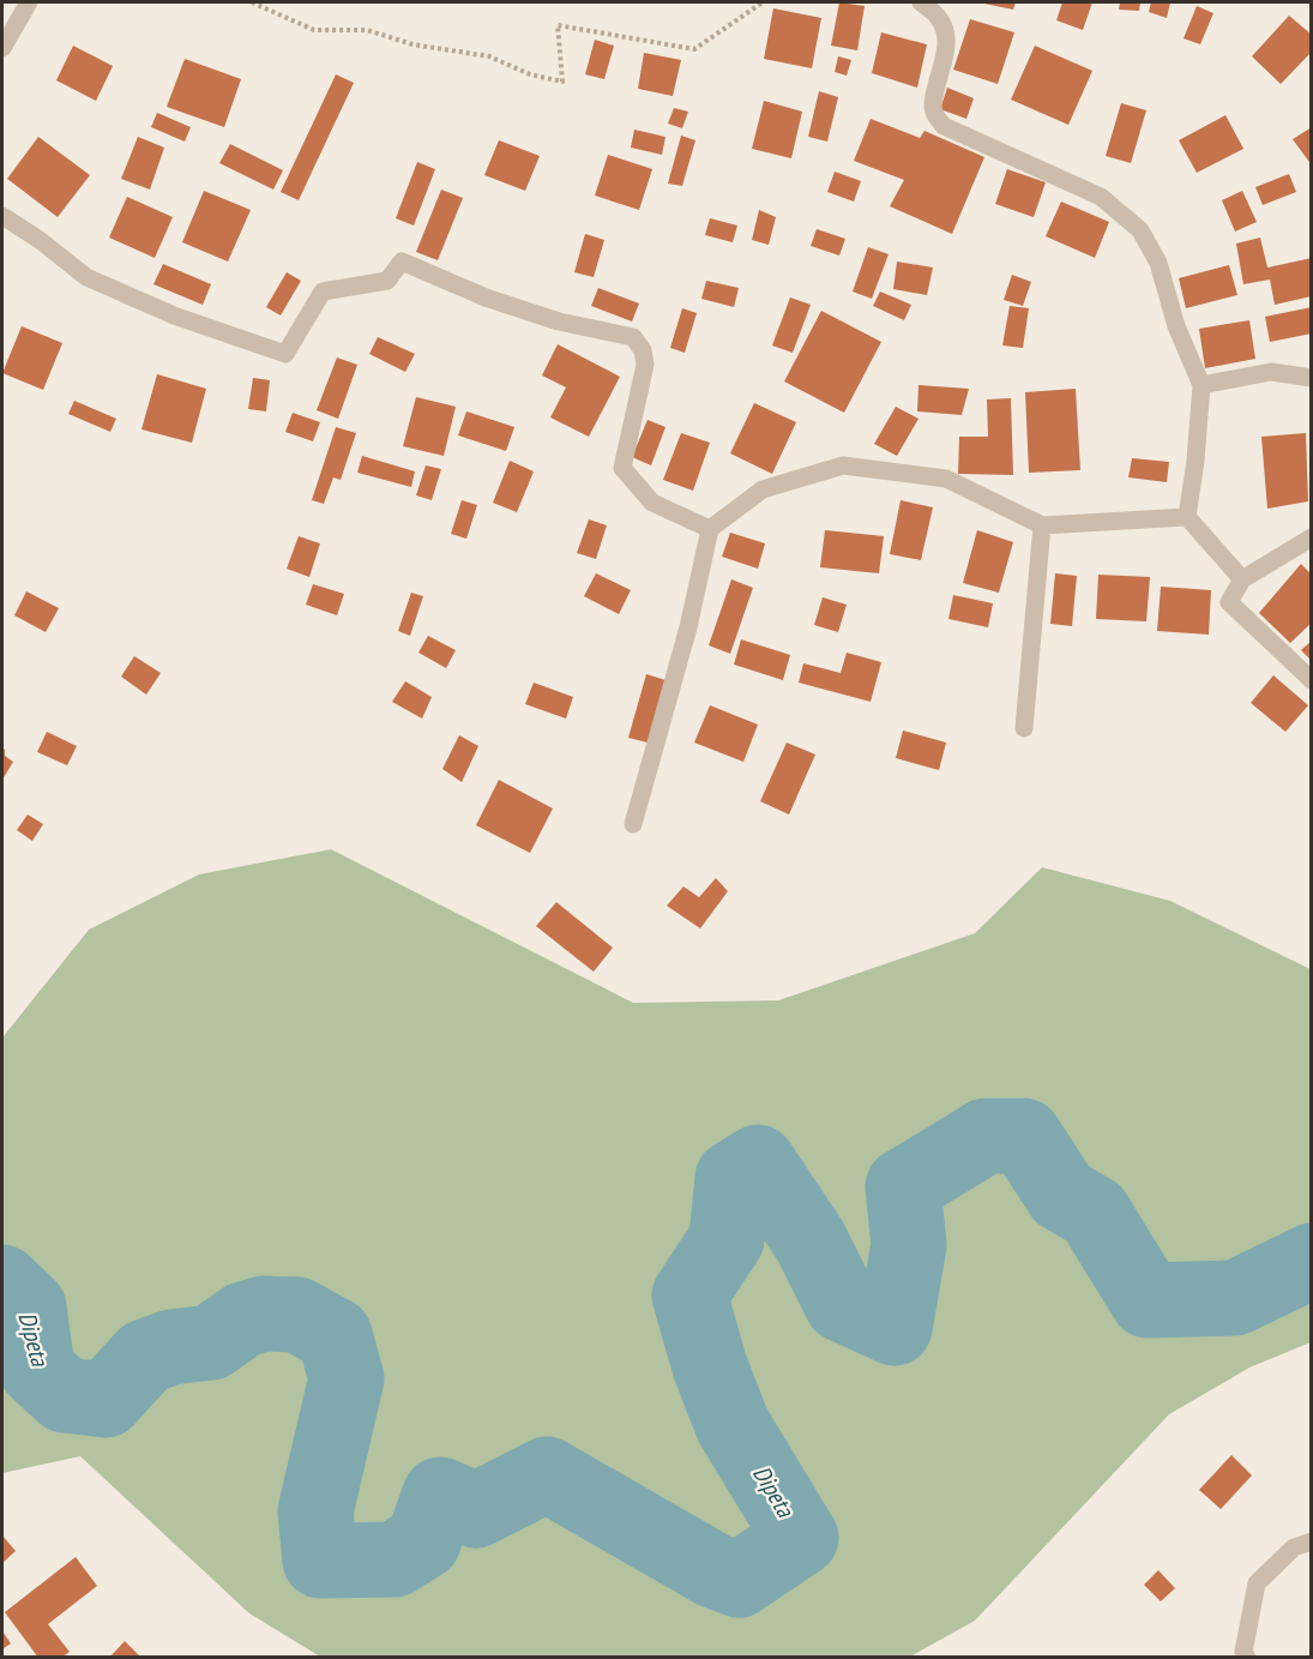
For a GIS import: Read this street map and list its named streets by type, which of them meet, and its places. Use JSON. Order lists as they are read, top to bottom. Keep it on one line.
{"water":["Dipeta"]}
